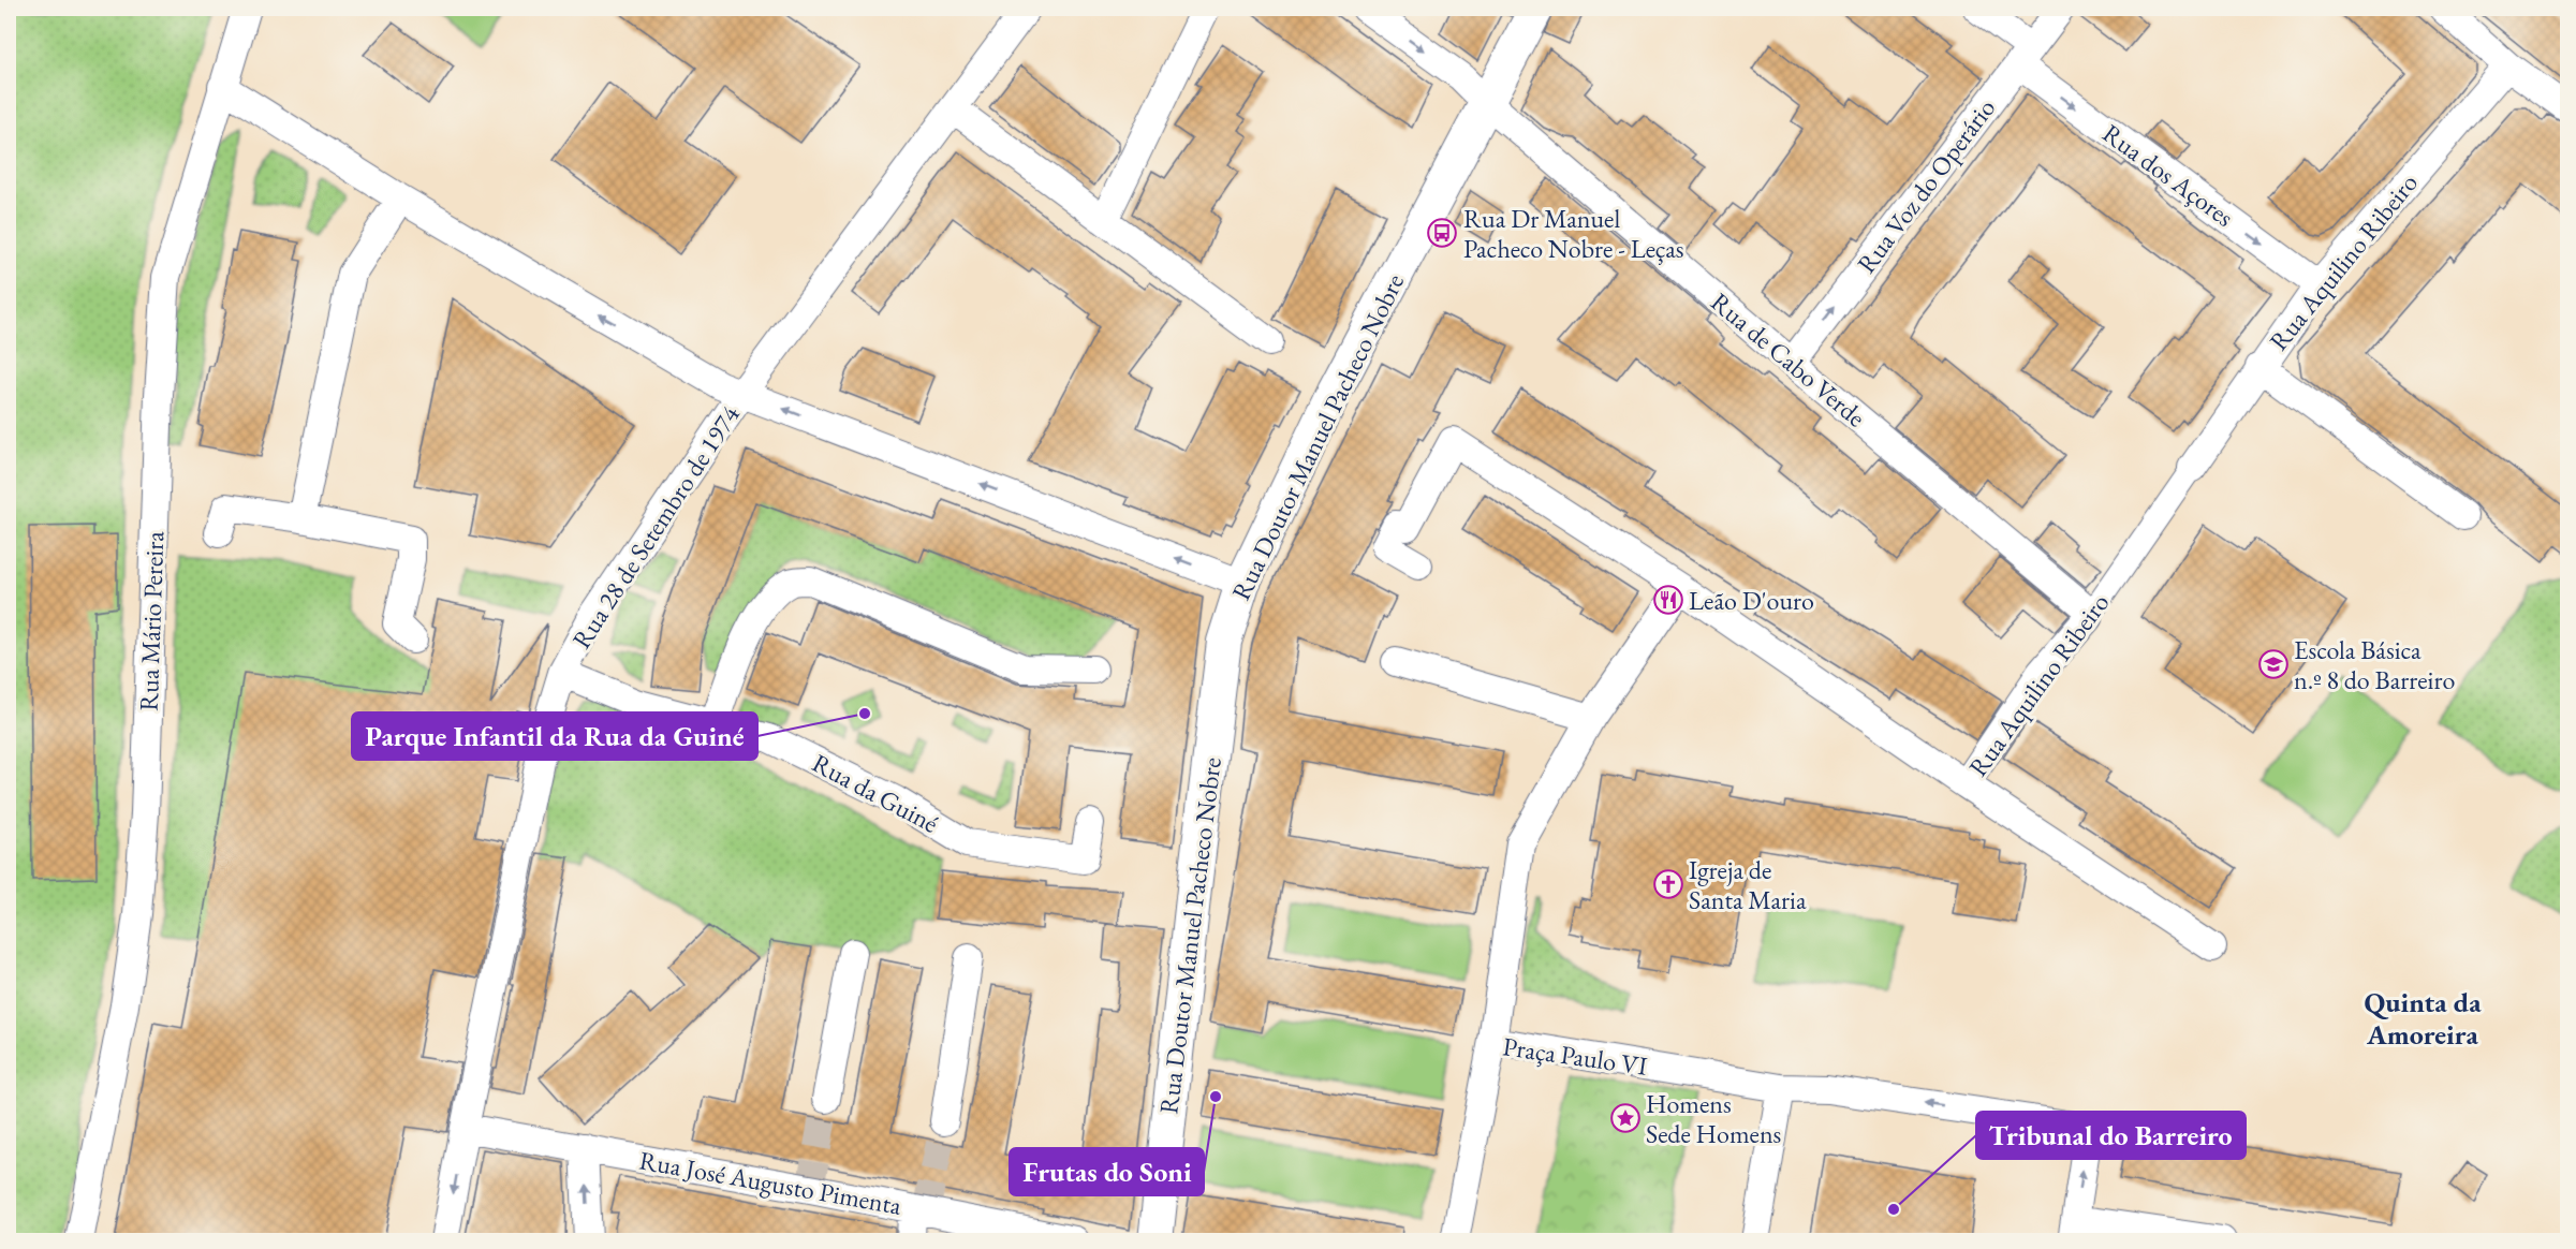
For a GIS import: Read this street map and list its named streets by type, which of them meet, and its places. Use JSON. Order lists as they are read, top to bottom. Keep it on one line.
{"streets":{"street":["Rua dos Açores","Rua Voz do Operário","Rua Aquilino Ribeiro","Rua de Cabo Verde","Rua Doutor Manuel Pacheco Nobre","Rua 28 de Setembro de 1974","Rua Mário Pereira","Rua da Guiné","Praça Paulo VI","Rua José Augusto Pimenta"]},"crossings":[["Rua dos Açores","Rua Voz do Operário"],["Rua dos Açores","Rua Aquilino Ribeiro"],["Rua Voz do Operário","Rua de Cabo Verde"],["Rua Aquilino Ribeiro","Rua de Cabo Verde"],["Rua de Cabo Verde","Rua Doutor Manuel Pacheco Nobre"],["Rua 28 de Setembro de 1974","Rua da Guiné"],["Rua 28 de Setembro de 1974","Rua José Augusto Pimenta"]],"one_way":["Rua dos Açores","Rua Voz do Operário"],"districts":["Quinta da Amoreira"],"places":{"bus stop":["Rua Dr Manuel Pacheco Nobre - Leças"],"restaurant":["Leão D'ouro"],"school or university":["Escola Básica n.º 8 do Barreiro"],"other":["Parque Infantil da Rua da Guiné","Frutas do Soni","Tribunal do Barreiro"],"church":["Igreja de Santa Maria"],"place":["Homens Sede Homens"]}}
